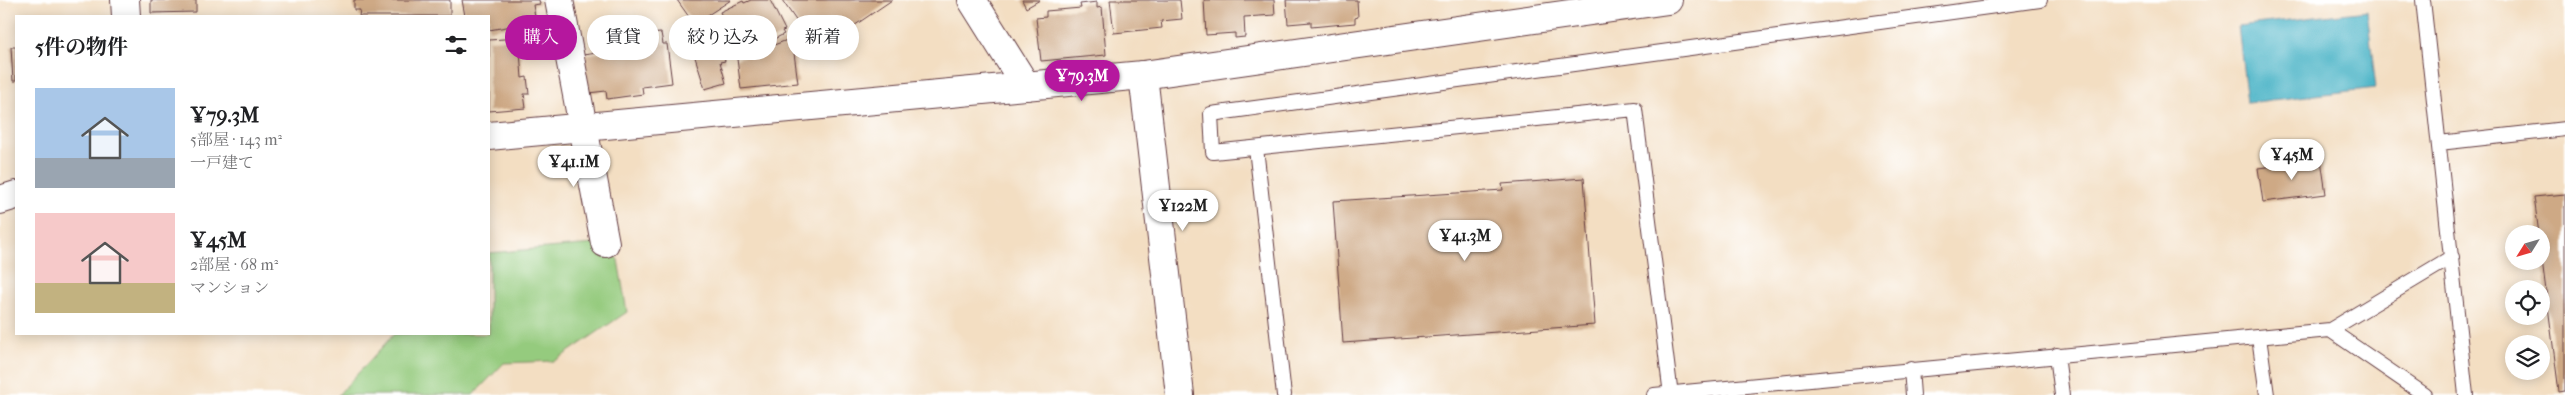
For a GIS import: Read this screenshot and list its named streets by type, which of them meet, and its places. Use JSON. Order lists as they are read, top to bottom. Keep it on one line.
{"north":"bottom left","page":{"chip":["購入","賃貸","絞り込み","新着"],"heading":"5件の物件","price":["¥79.3M","¥45M","¥41.1M","¥122M","¥41.3M"],"list":[{"name":"¥79.3M","note":"5部屋 · 143 m² · 一戸建て"},{"name":"¥45M","note":"2部屋 · 68 m² · マンション"}]}}
